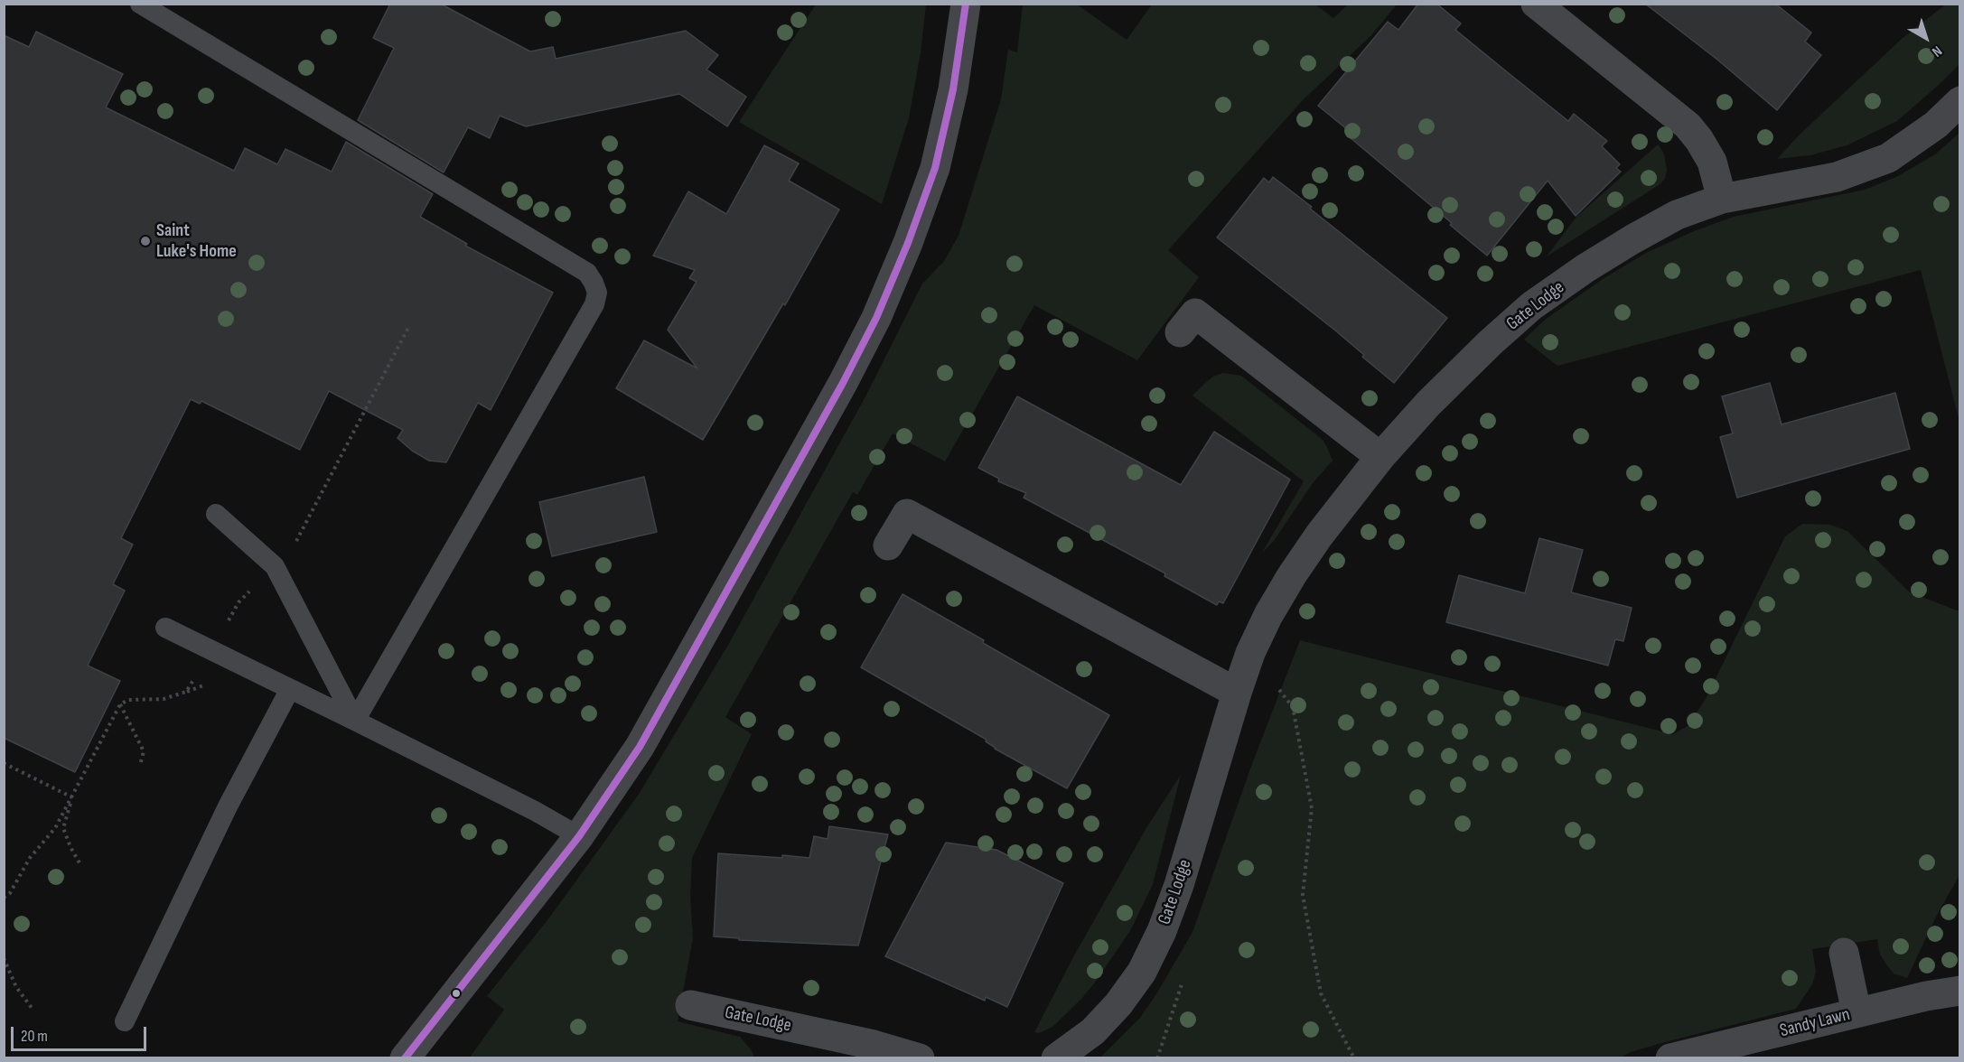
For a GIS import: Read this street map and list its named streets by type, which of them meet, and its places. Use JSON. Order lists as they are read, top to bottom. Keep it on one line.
{"streets":{"street":["Gate Lodge","Sandy Lawn"]},"places":["Saint Luke's Home"],"scale_bar":"20 m","north":"bottom right"}
